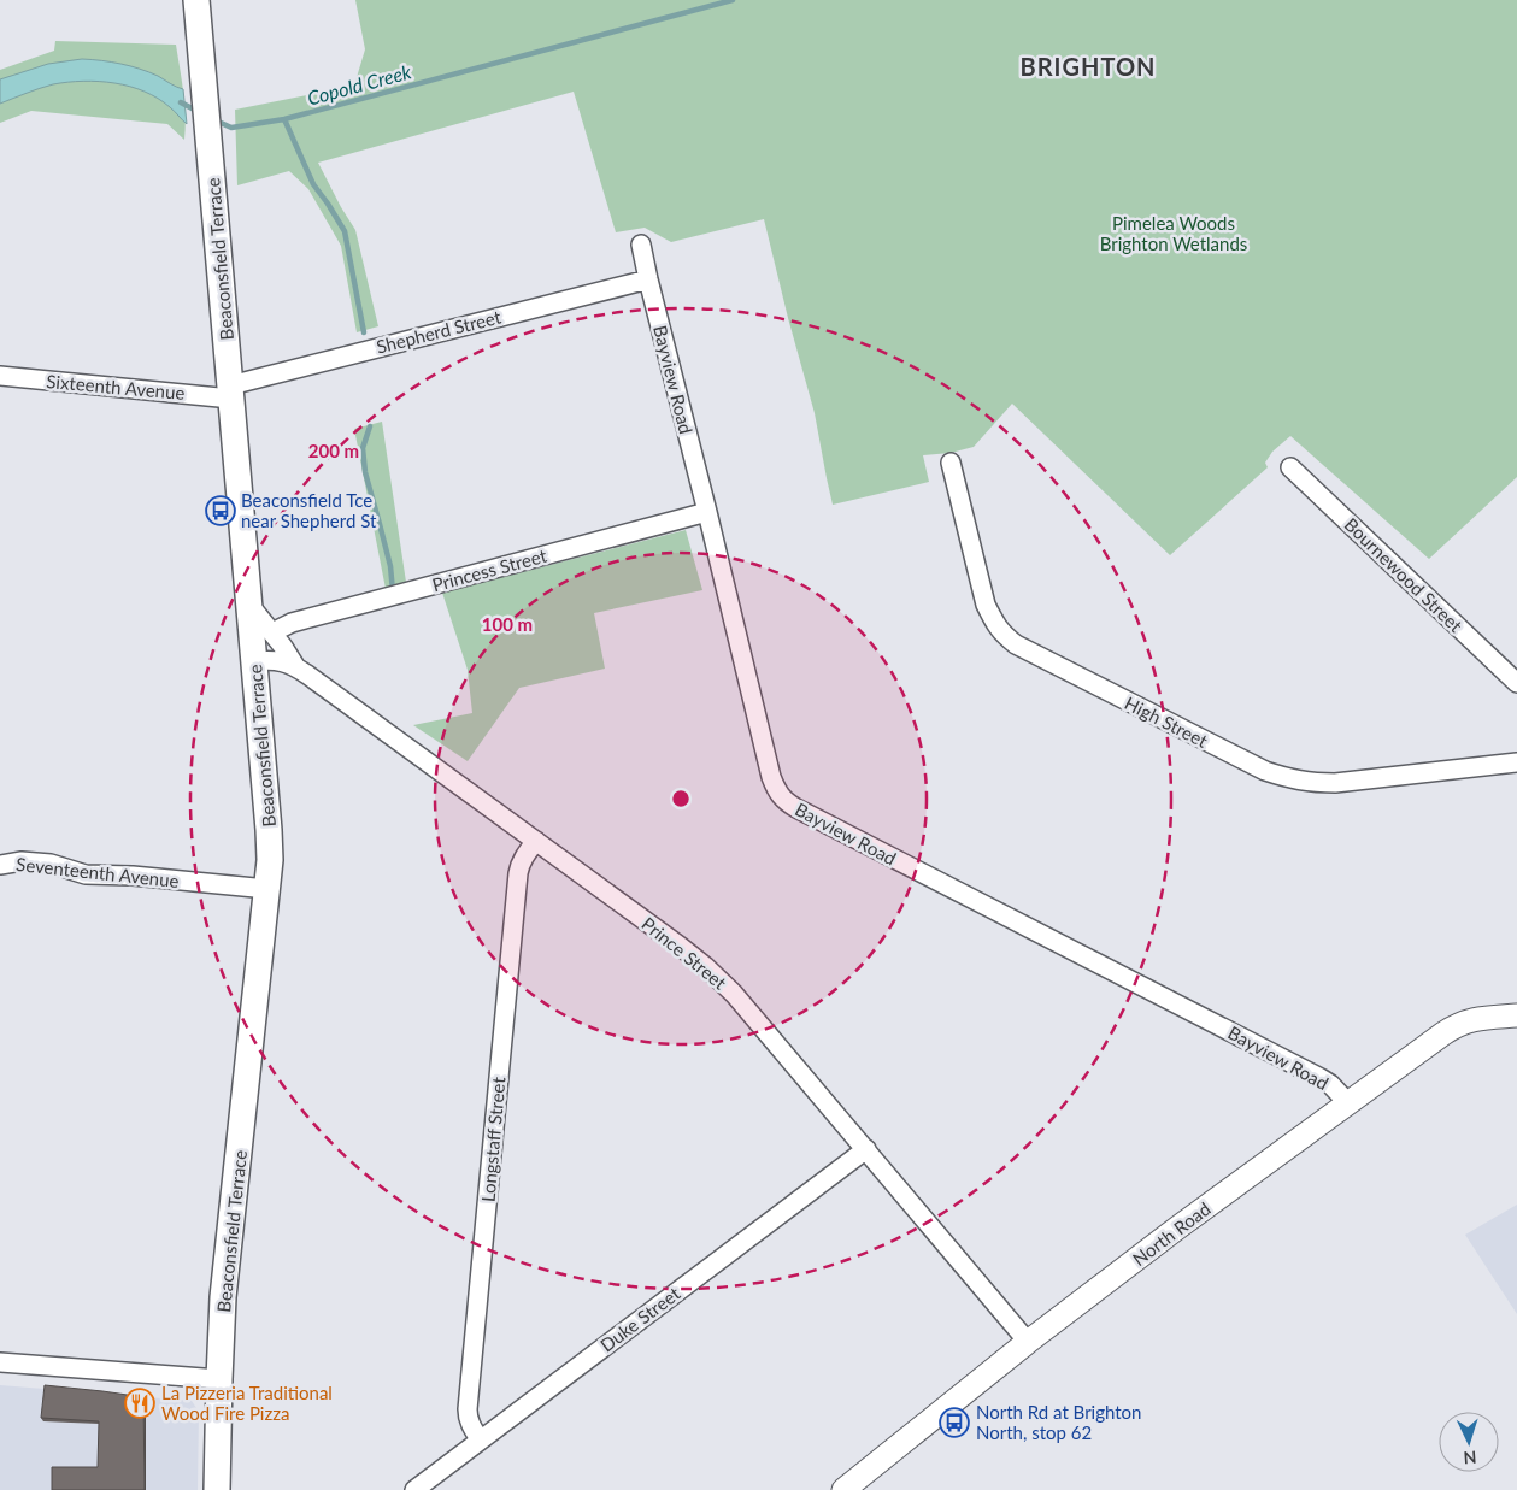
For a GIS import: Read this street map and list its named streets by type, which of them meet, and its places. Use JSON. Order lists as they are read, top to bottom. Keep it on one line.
{"streets":{"main road":["Beaconsfield Terrace"],"street":["Shepherd Street","Bayview Road","Sixteenth Avenue","Princess Street","Bournewood Street","High Street","Seventeenth Avenue","Prince Street","Longstaff Street","North Road","Duke Street"]},"crossings":[["Beaconsfield Terrace","Shepherd Street"],["Beaconsfield Terrace","Sixteenth Avenue"],["Beaconsfield Terrace","Seventeenth Avenue"],["Beaconsfield Terrace","Prince Street"],["Shepherd Street","Bayview Road"],["Shepherd Street","Sixteenth Avenue"],["Bayview Road","Princess Street"],["Bayview Road","North Road"],["Princess Street","Prince Street"],["Prince Street","Longstaff Street"],["Prince Street","North Road"],["Prince Street","Duke Street"],["Longstaff Street","Duke Street"]],"districts":["BRIGHTON"],"water":["Copold Creek"],"parks":["Pimelea Woods Brighton Wetlands"],"places":{"bus stop":["Beaconsfield Tce near Shepherd St","North Rd at Brighton North, stop 62"],"restaurant":["La Pizzeria Traditional Wood Fire Pizza"]},"north":"bottom","rings":["200 m","100 m"]}
